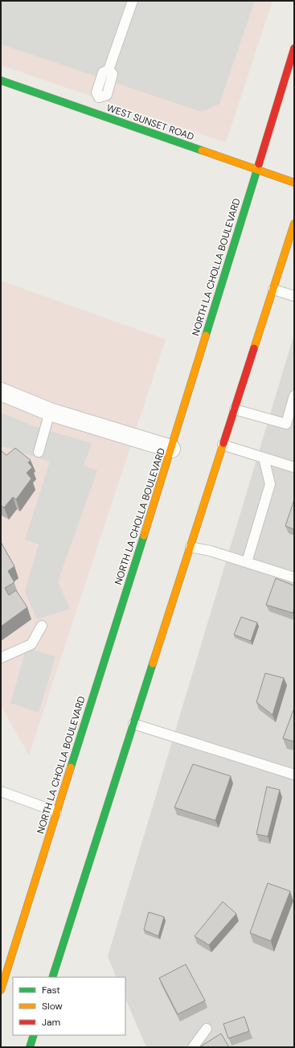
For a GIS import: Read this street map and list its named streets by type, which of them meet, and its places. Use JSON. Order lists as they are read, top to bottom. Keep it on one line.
{"streets":{"main road":["WEST SUNSET ROAD","NORTH LA CHOLLA BOULEVARD"]},"crossings":[["WEST SUNSET ROAD","NORTH LA CHOLLA BOULEVARD"]],"legend":["Fast","Slow","Jam"]}
